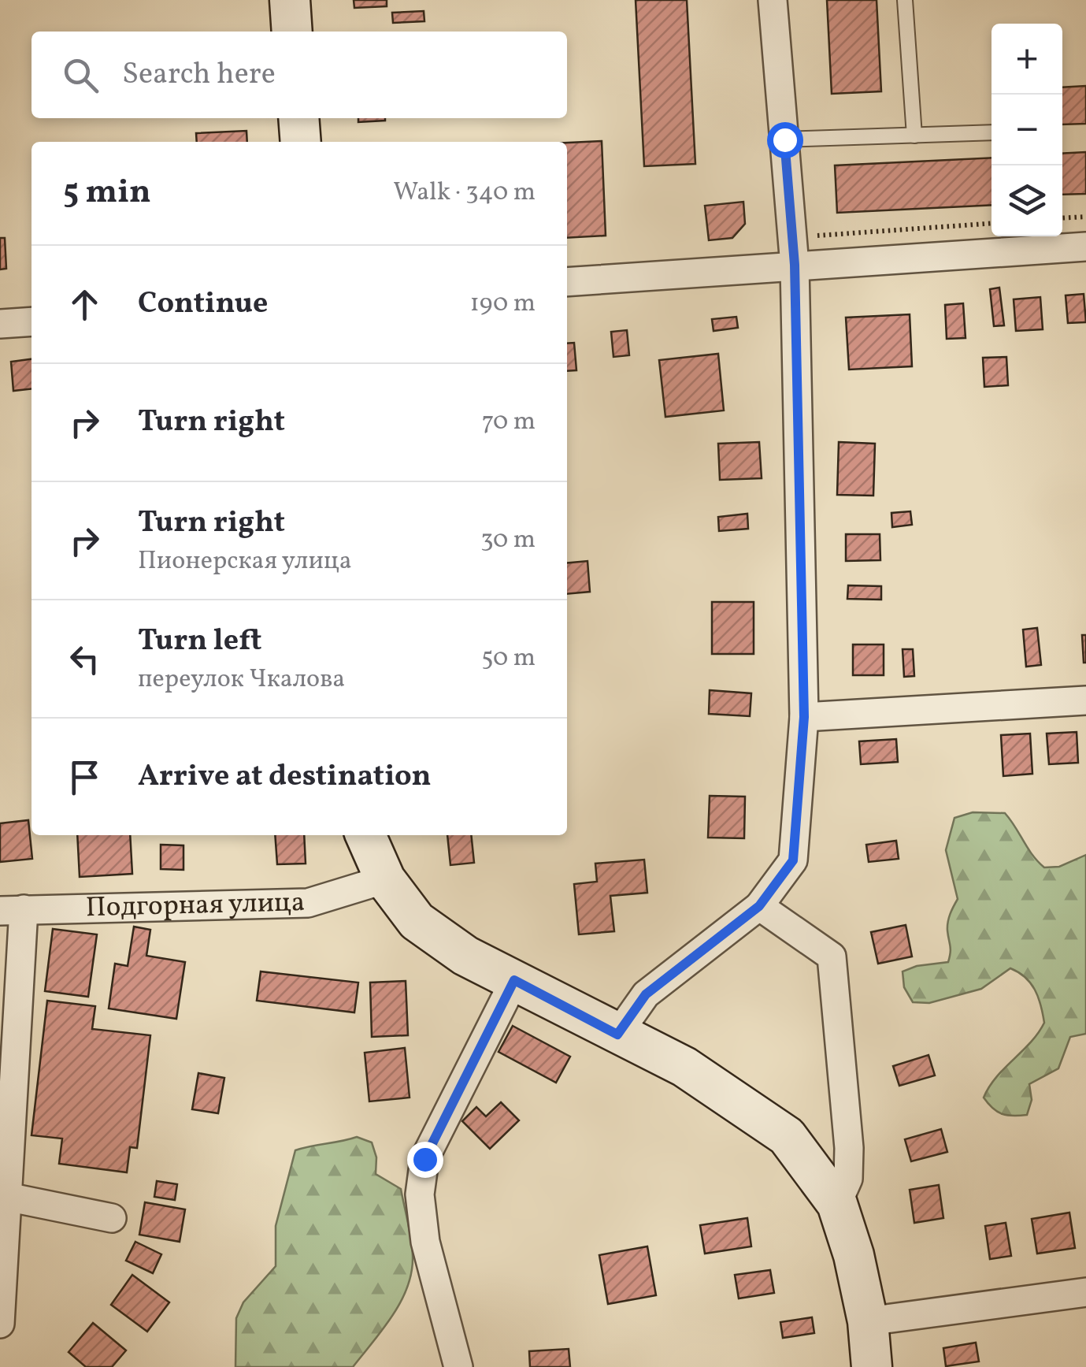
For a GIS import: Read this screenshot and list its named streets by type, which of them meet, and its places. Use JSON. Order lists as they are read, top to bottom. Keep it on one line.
{"streets":{"street":["Подгорная улица"]},"page":{"map_buttons":["+","−"],"search":"Search here","heading":["5 min","Walk · 340 m"],"list":[["Continue","190 m"],["Turn right","70 m"],["Turn right","Пионерская улица","30 m"],["Turn left","переулок Чкалова","50 m"],"Arrive at destination"]}}
